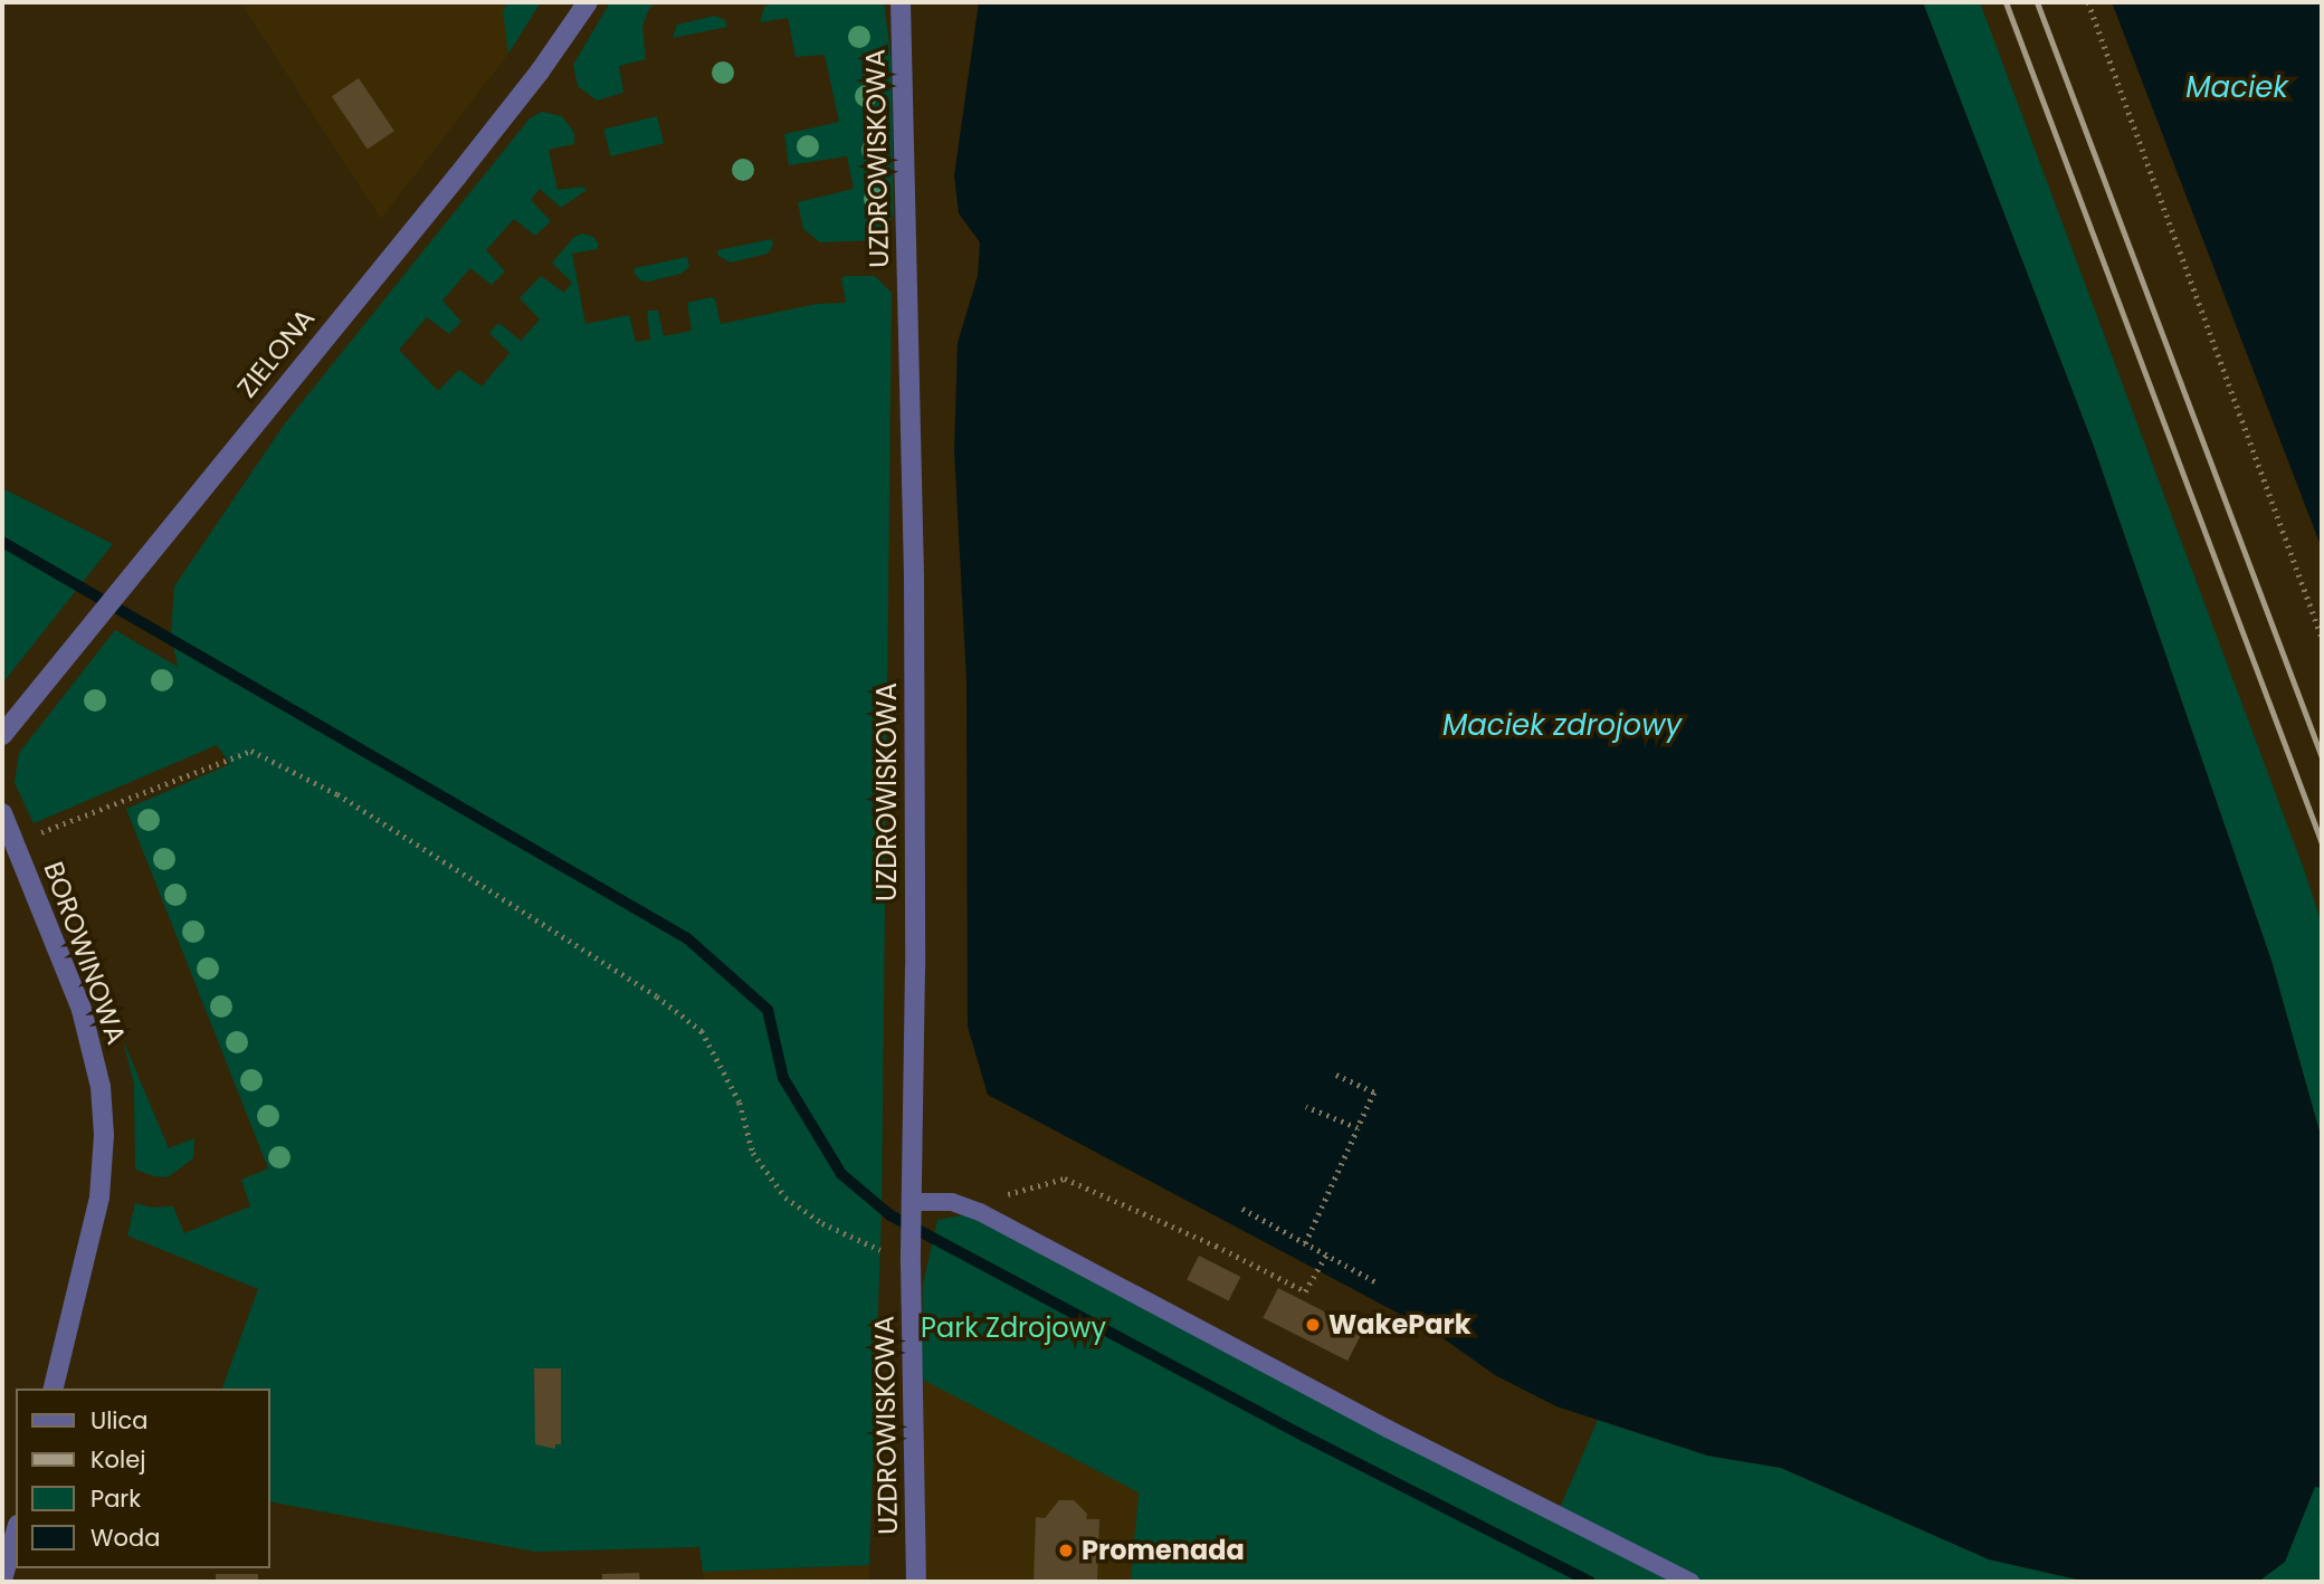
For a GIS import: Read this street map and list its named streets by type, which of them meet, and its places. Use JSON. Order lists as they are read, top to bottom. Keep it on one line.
{"streets":{"street":["UZDROWISKOWA","ZIELONA","BOROWINOWA"]},"water":["Maciek","Maciek zdrojowy"],"parks":["Park Zdrojowy"],"places":["WakePark","Promenada"],"legend":["Ulica","Kolej","Park","Woda"]}
